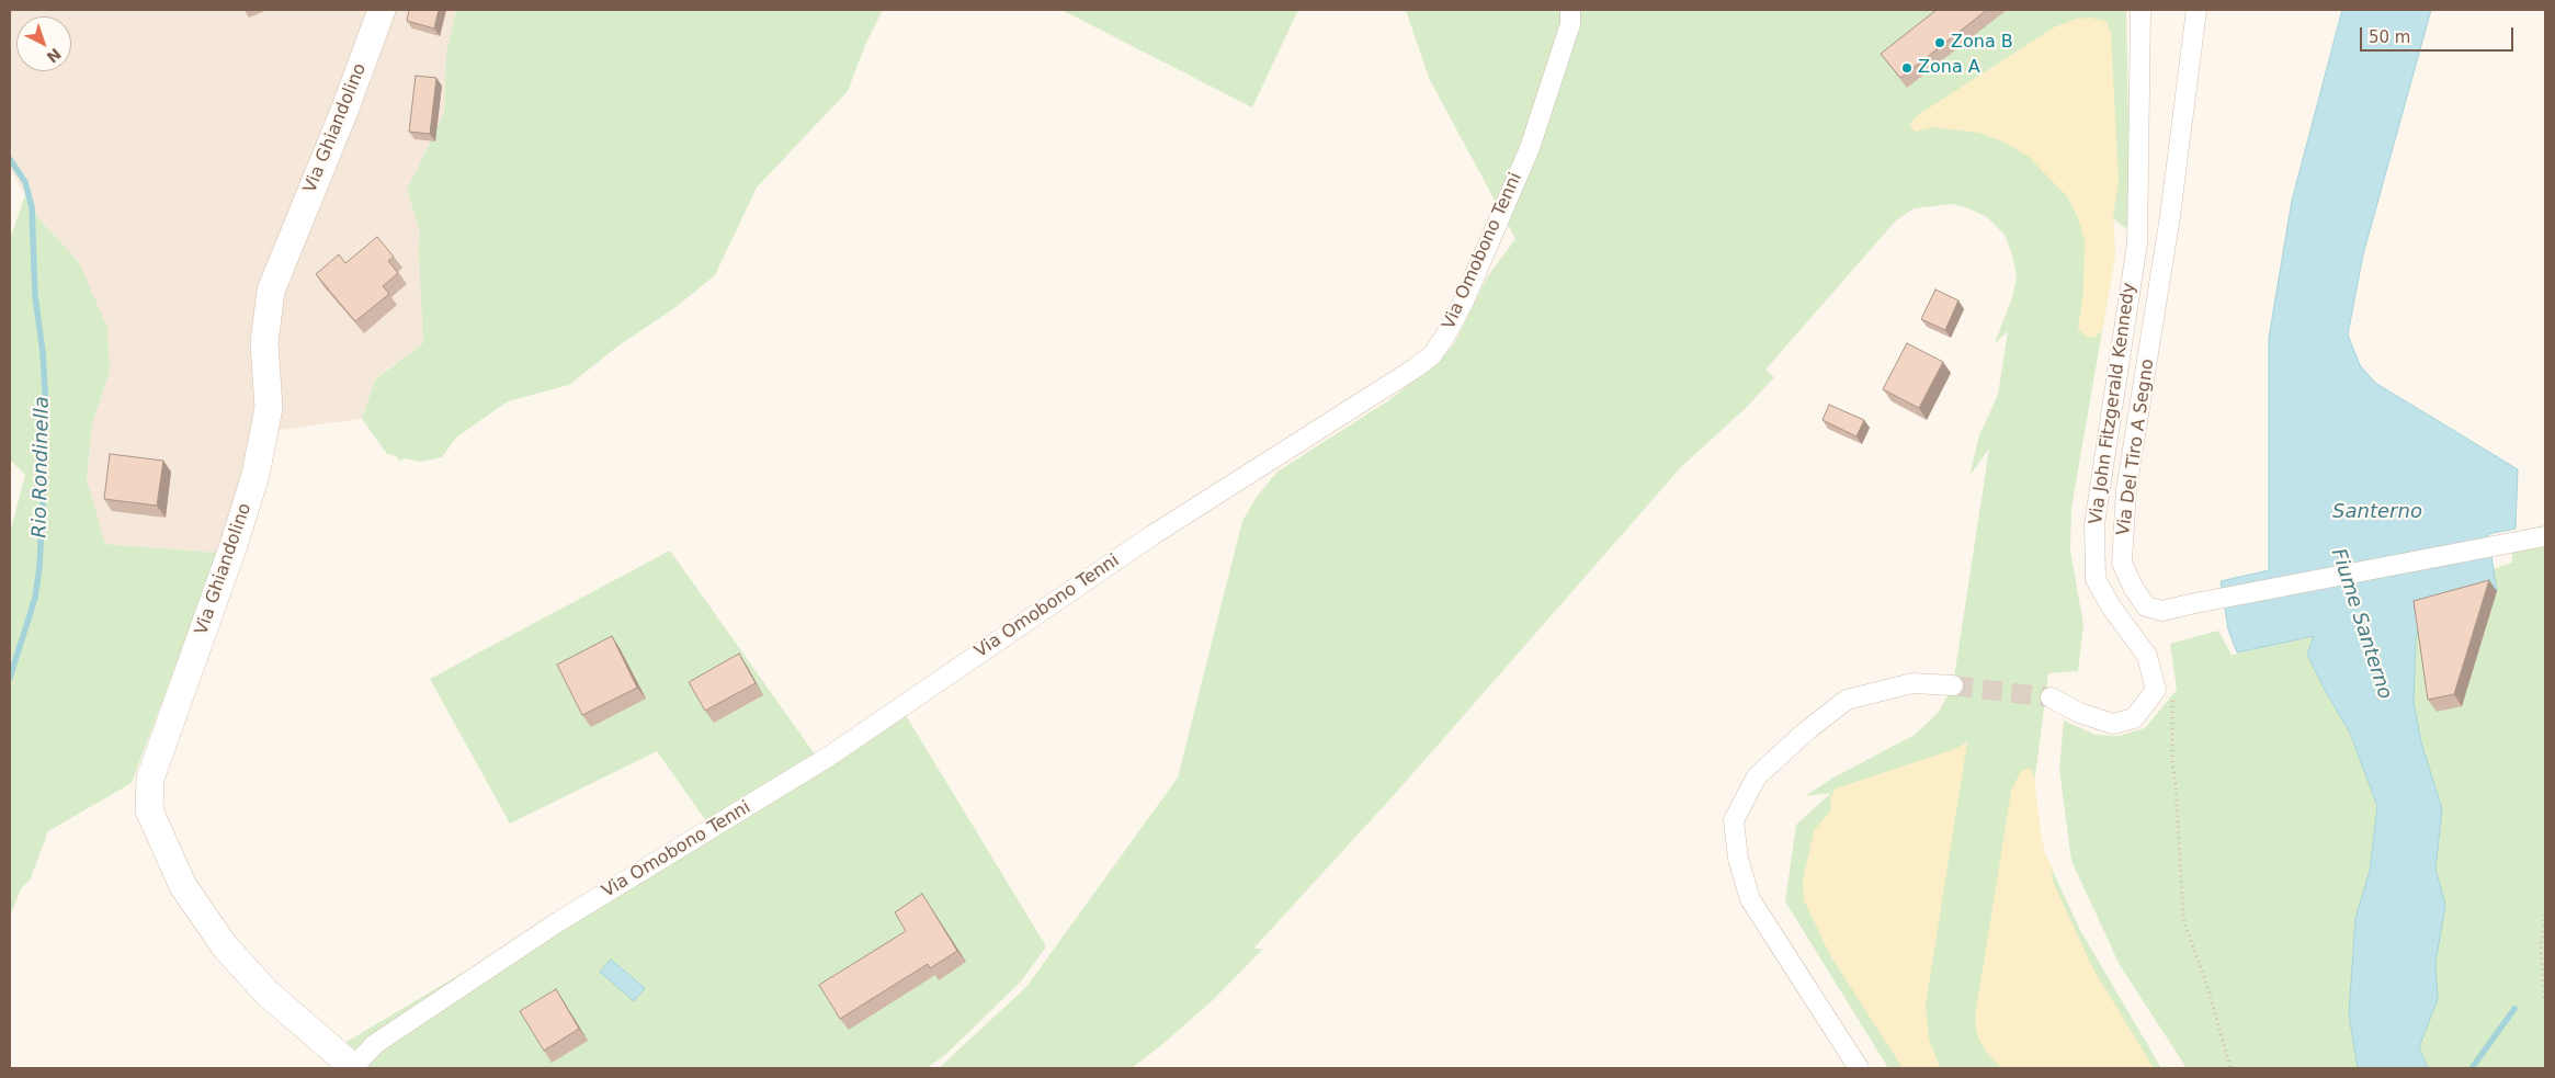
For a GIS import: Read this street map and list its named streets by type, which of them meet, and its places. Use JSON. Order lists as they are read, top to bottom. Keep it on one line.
{"streets":{"street":["Via Ghiandolino","Via Omobono Tenni","Via John Fitzgerald Kennedy","Via Del Tiro A Segno"]},"crossings":[["Via Ghiandolino","Via Omobono Tenni"]],"water":["Rio Rondinella","Santerno","Fiume Santerno"],"places":["Zona B","Zona A"],"scale_bar":"50 m","north":"bottom right"}
